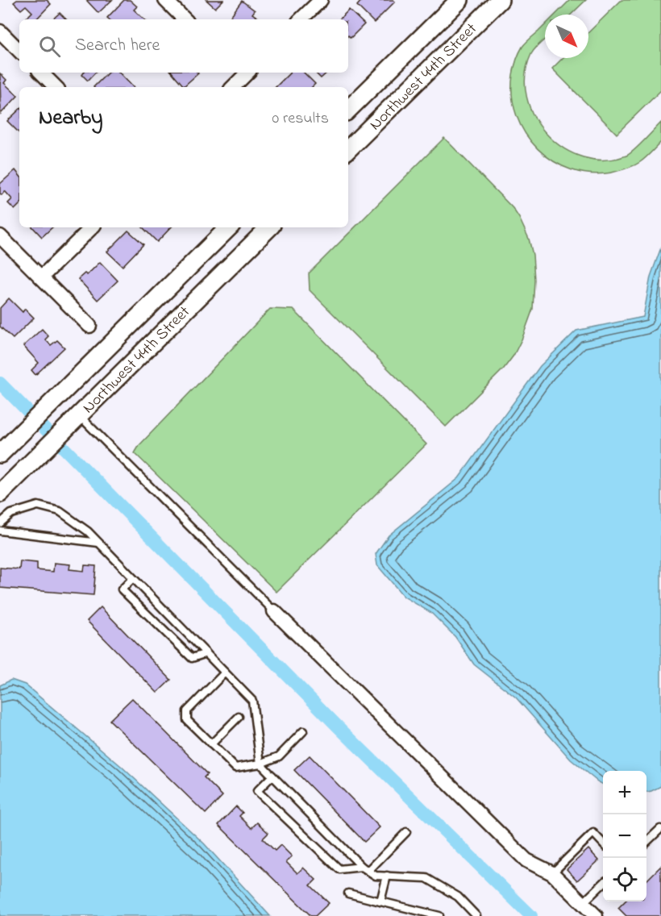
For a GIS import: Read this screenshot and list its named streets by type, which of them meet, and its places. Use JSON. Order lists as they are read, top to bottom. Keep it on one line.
{"streets":{"street":["Northwest 44th Street"]},"north":"bottom right","page":{"search":"Search here","heading":["Nearby","0 results"],"map_buttons":["+","−"]}}
